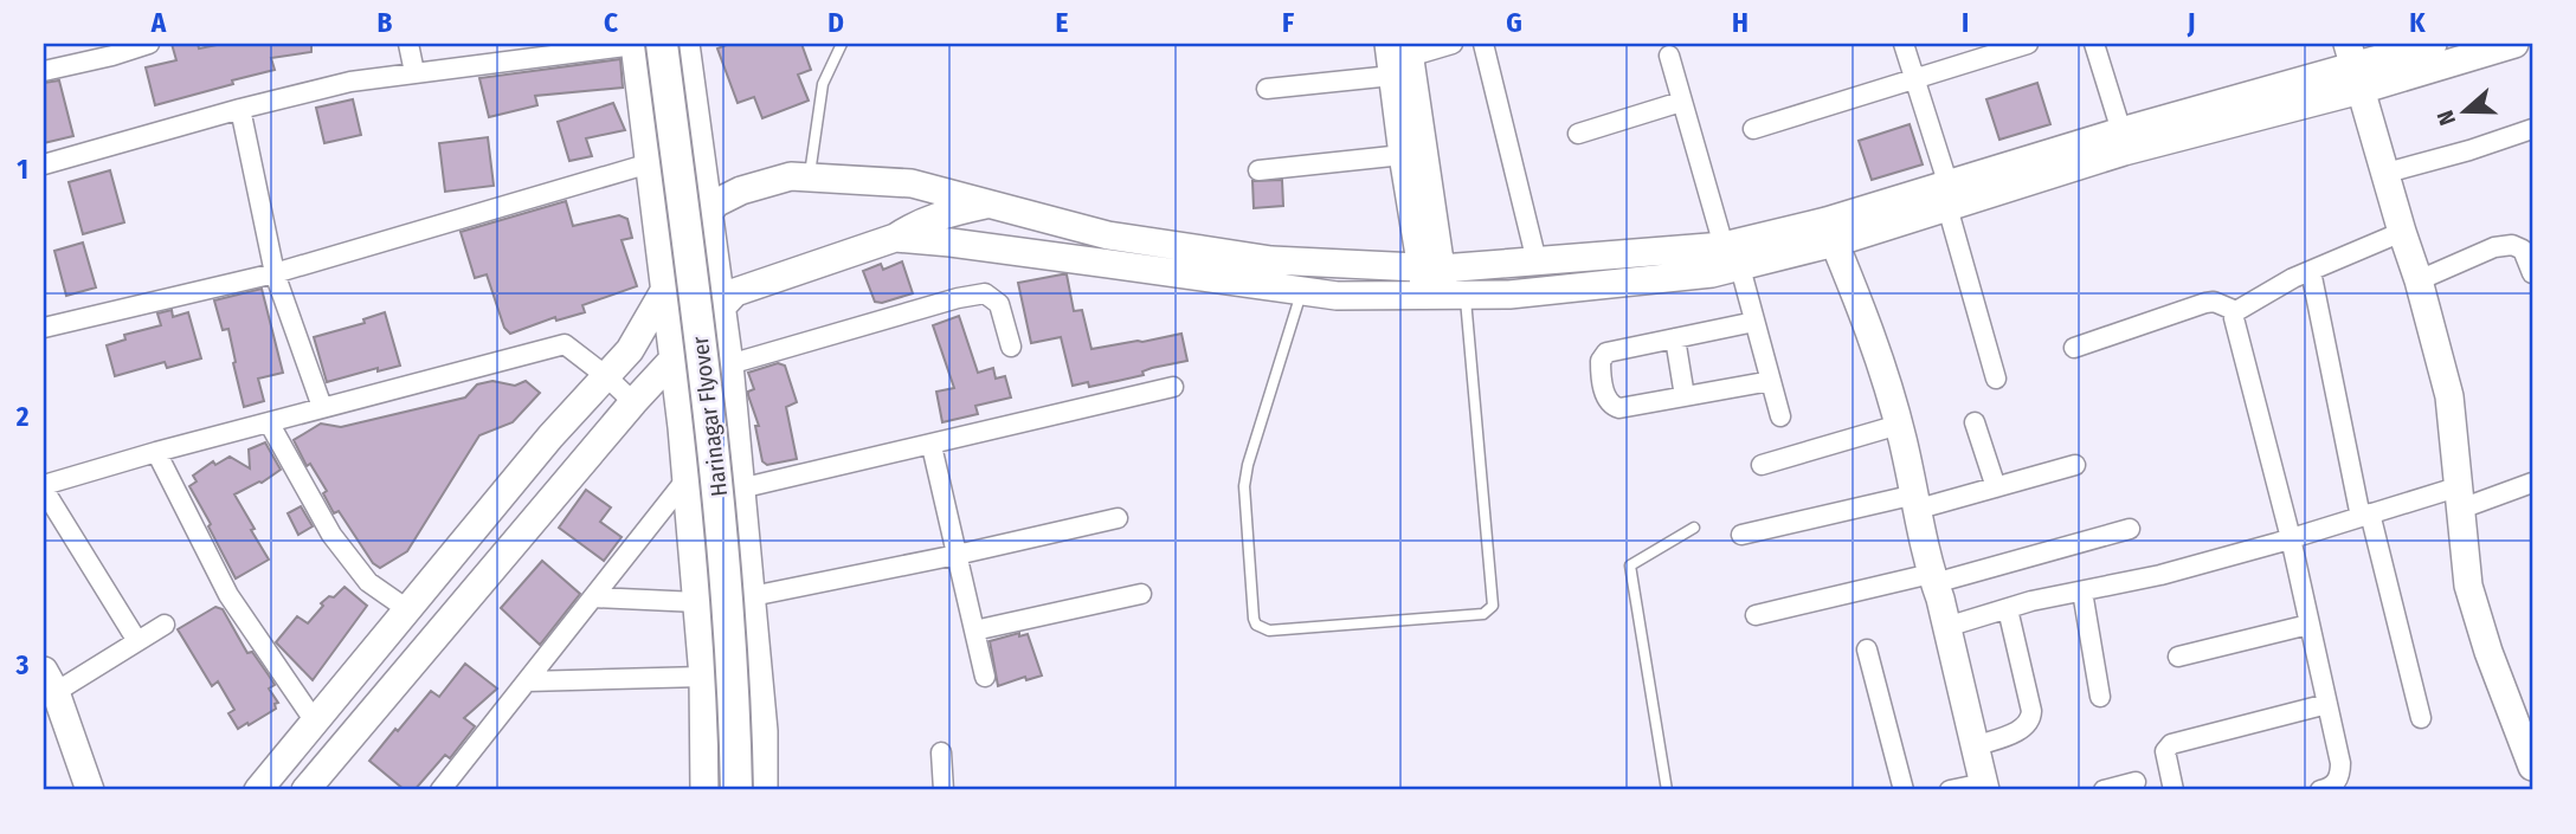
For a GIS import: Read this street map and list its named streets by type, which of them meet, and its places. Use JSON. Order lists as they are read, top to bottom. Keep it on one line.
{"streets":{"main road":["Harinagar Flyover"]},"north":"left","grid":{"columns":["A","B","C","D","E","F","G","H","I","J","K"],"rows":["1","2","3"]}}
